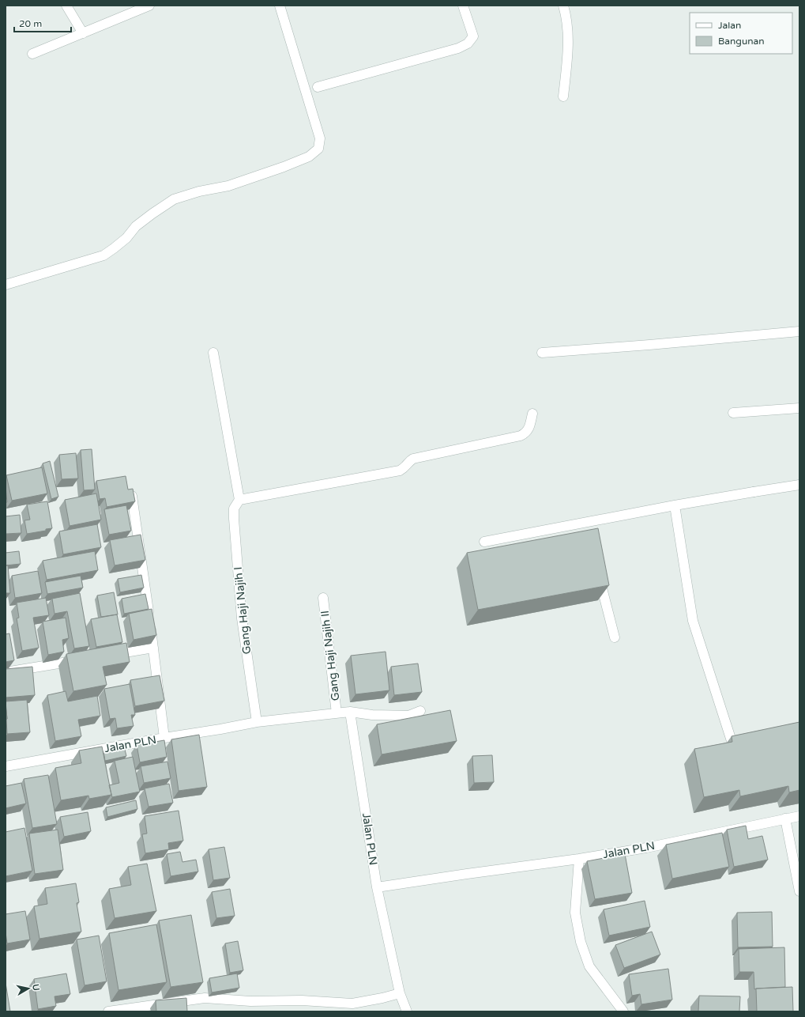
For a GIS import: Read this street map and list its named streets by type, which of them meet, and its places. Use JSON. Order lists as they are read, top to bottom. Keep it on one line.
{"streets":{"street":["Gang Haji Najih I","Gang Haji Najih II","Jalan PLN"]},"crossings":[["Gang Haji Najih I","Jalan PLN"],["Gang Haji Najih II","Jalan PLN"]],"legend":["Jalan","Bangunan"],"scale_bar":"20 m","north":"right"}
